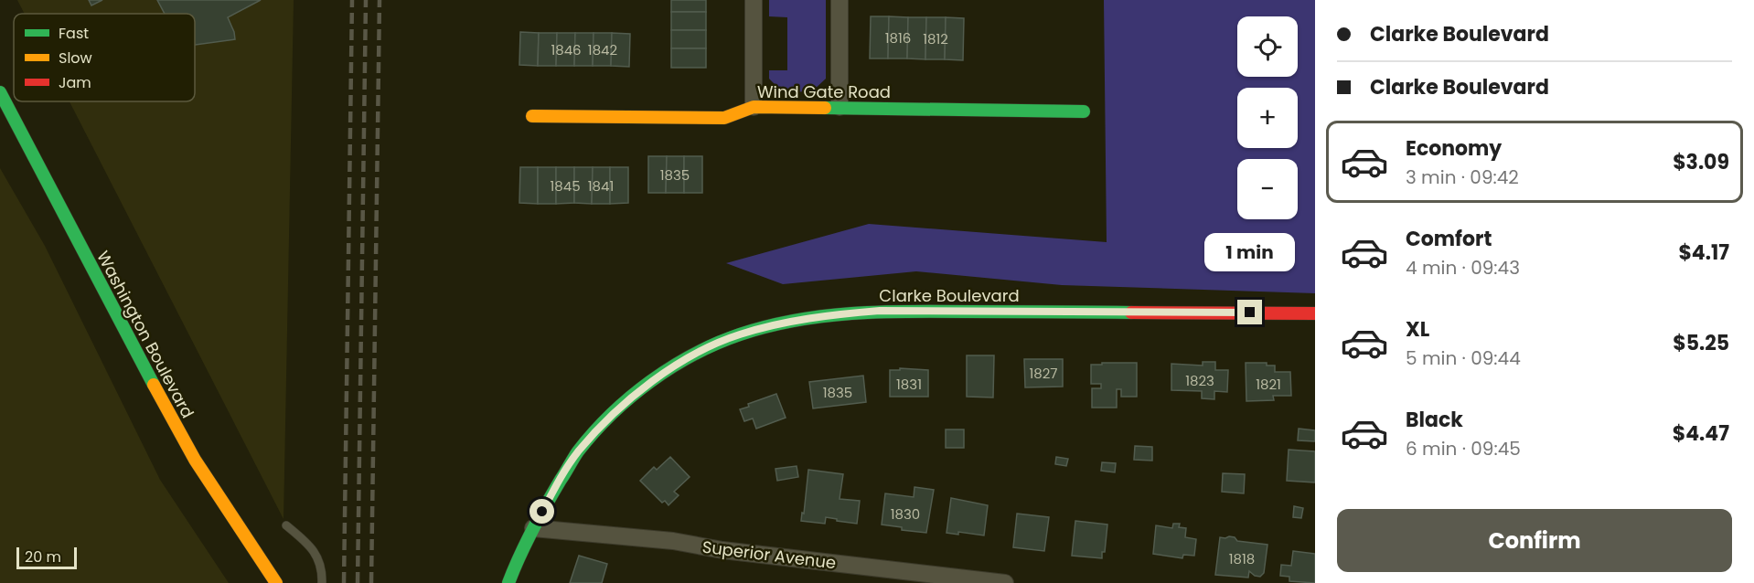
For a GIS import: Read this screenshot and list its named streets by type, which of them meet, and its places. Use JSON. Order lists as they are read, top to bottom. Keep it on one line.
{"streets":{"street":["Wind Gate Road","Clarke Boulevard","Washington Boulevard","Superior Avenue"]},"crossings":[["Clarke Boulevard","Superior Avenue"]],"house_numbers":["1816","1812","1846","1842","1835","1845","1841","1827","1823","1831","1821","1835","1830","1818"],"legend":["Fast","Slow","Jam"],"scale_bar":"20 m","page":{"banner":["Clarke Boulevard","Clarke Boulevard"],"map_buttons":["+","−"],"list":[{"name":"Economy","note":"3 min · 09:42","value":"$3.09"},{"name":"Comfort","note":"4 min · 09:43","value":"$4.17"},{"name":"XL","note":"5 min · 09:44","value":"$5.25"},{"name":"Black","note":"6 min · 09:45","value":"$4.47"}],"bubble":"1 min","buttons":"Confirm","scale":"20 m"}}
